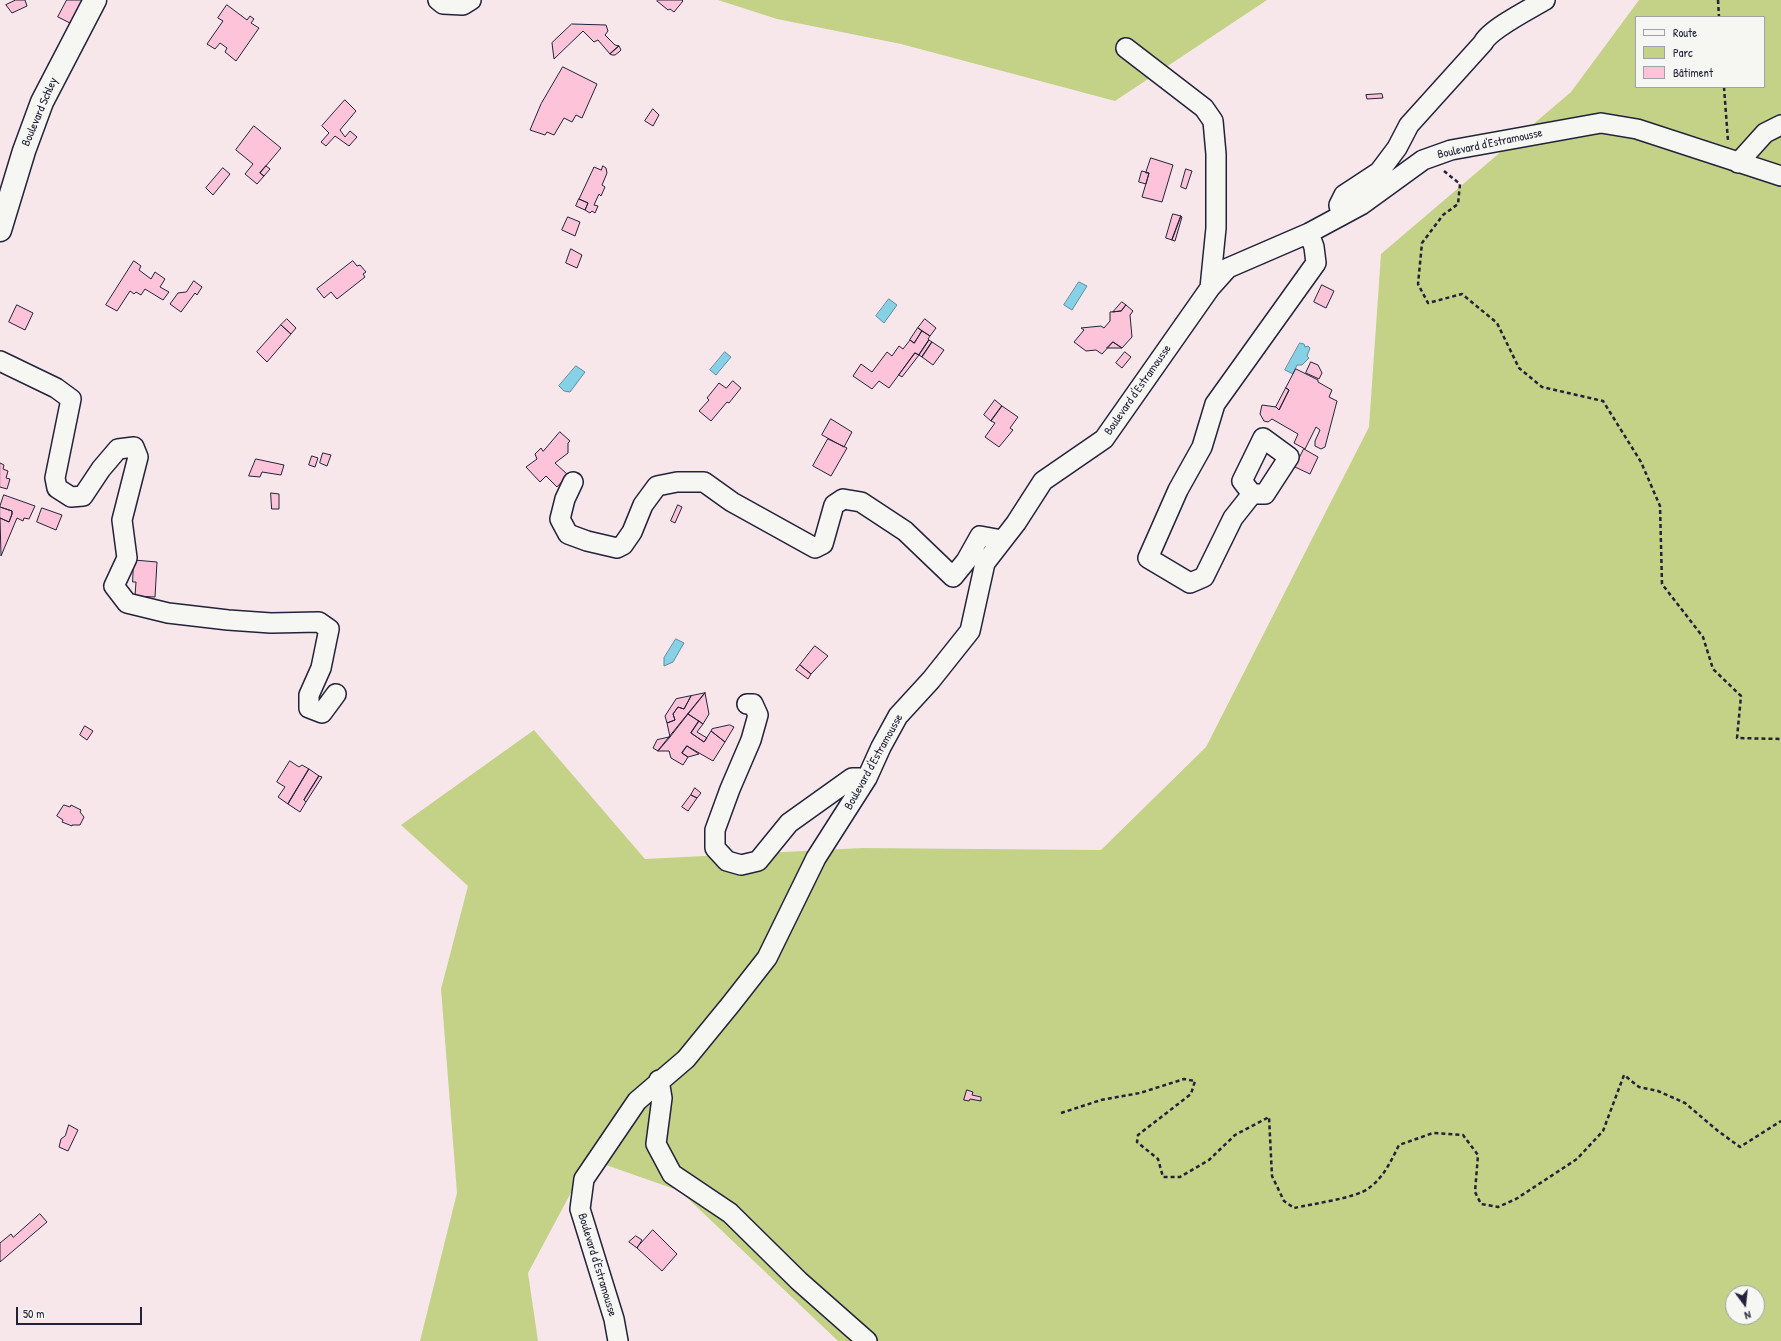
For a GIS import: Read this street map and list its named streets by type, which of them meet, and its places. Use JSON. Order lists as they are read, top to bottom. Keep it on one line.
{"streets":{"main road":["Boulevard Schley"],"street":["Boulevard d'Estramousse"]},"legend":["Route","Parc","Bâtiment"],"scale_bar":"50 m","north":"bottom"}
